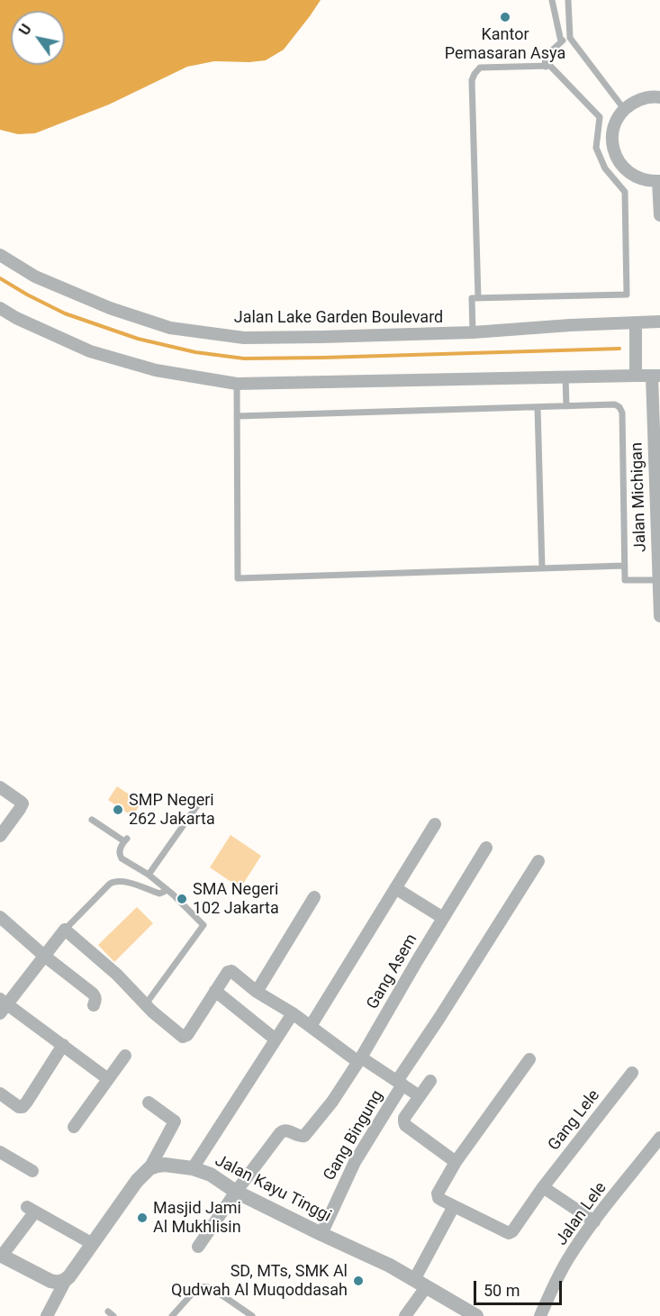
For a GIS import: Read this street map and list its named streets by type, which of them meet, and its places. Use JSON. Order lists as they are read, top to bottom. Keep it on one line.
{"streets":{"street":["Jalan Lake Garden Boulevard","Jalan Michigan","Gang Asem","Gang Lele","Gang Bingung","Jalan Kayu Tinggi","Jalan Lele"]},"crossings":[["Gang Asem","Jalan Kayu Tinggi"],["Gang Bingung","Jalan Kayu Tinggi"]],"places":["Kantor Pemasaran Asya","SMP Negeri 262 Jakarta","SMA Negeri 102 Jakarta","Masjid Jami Al Mukhlisin","SD, MTs, SMK Al Qudwah Al Muqoddasah"],"scale_bar":"50 m","north":"top left"}
